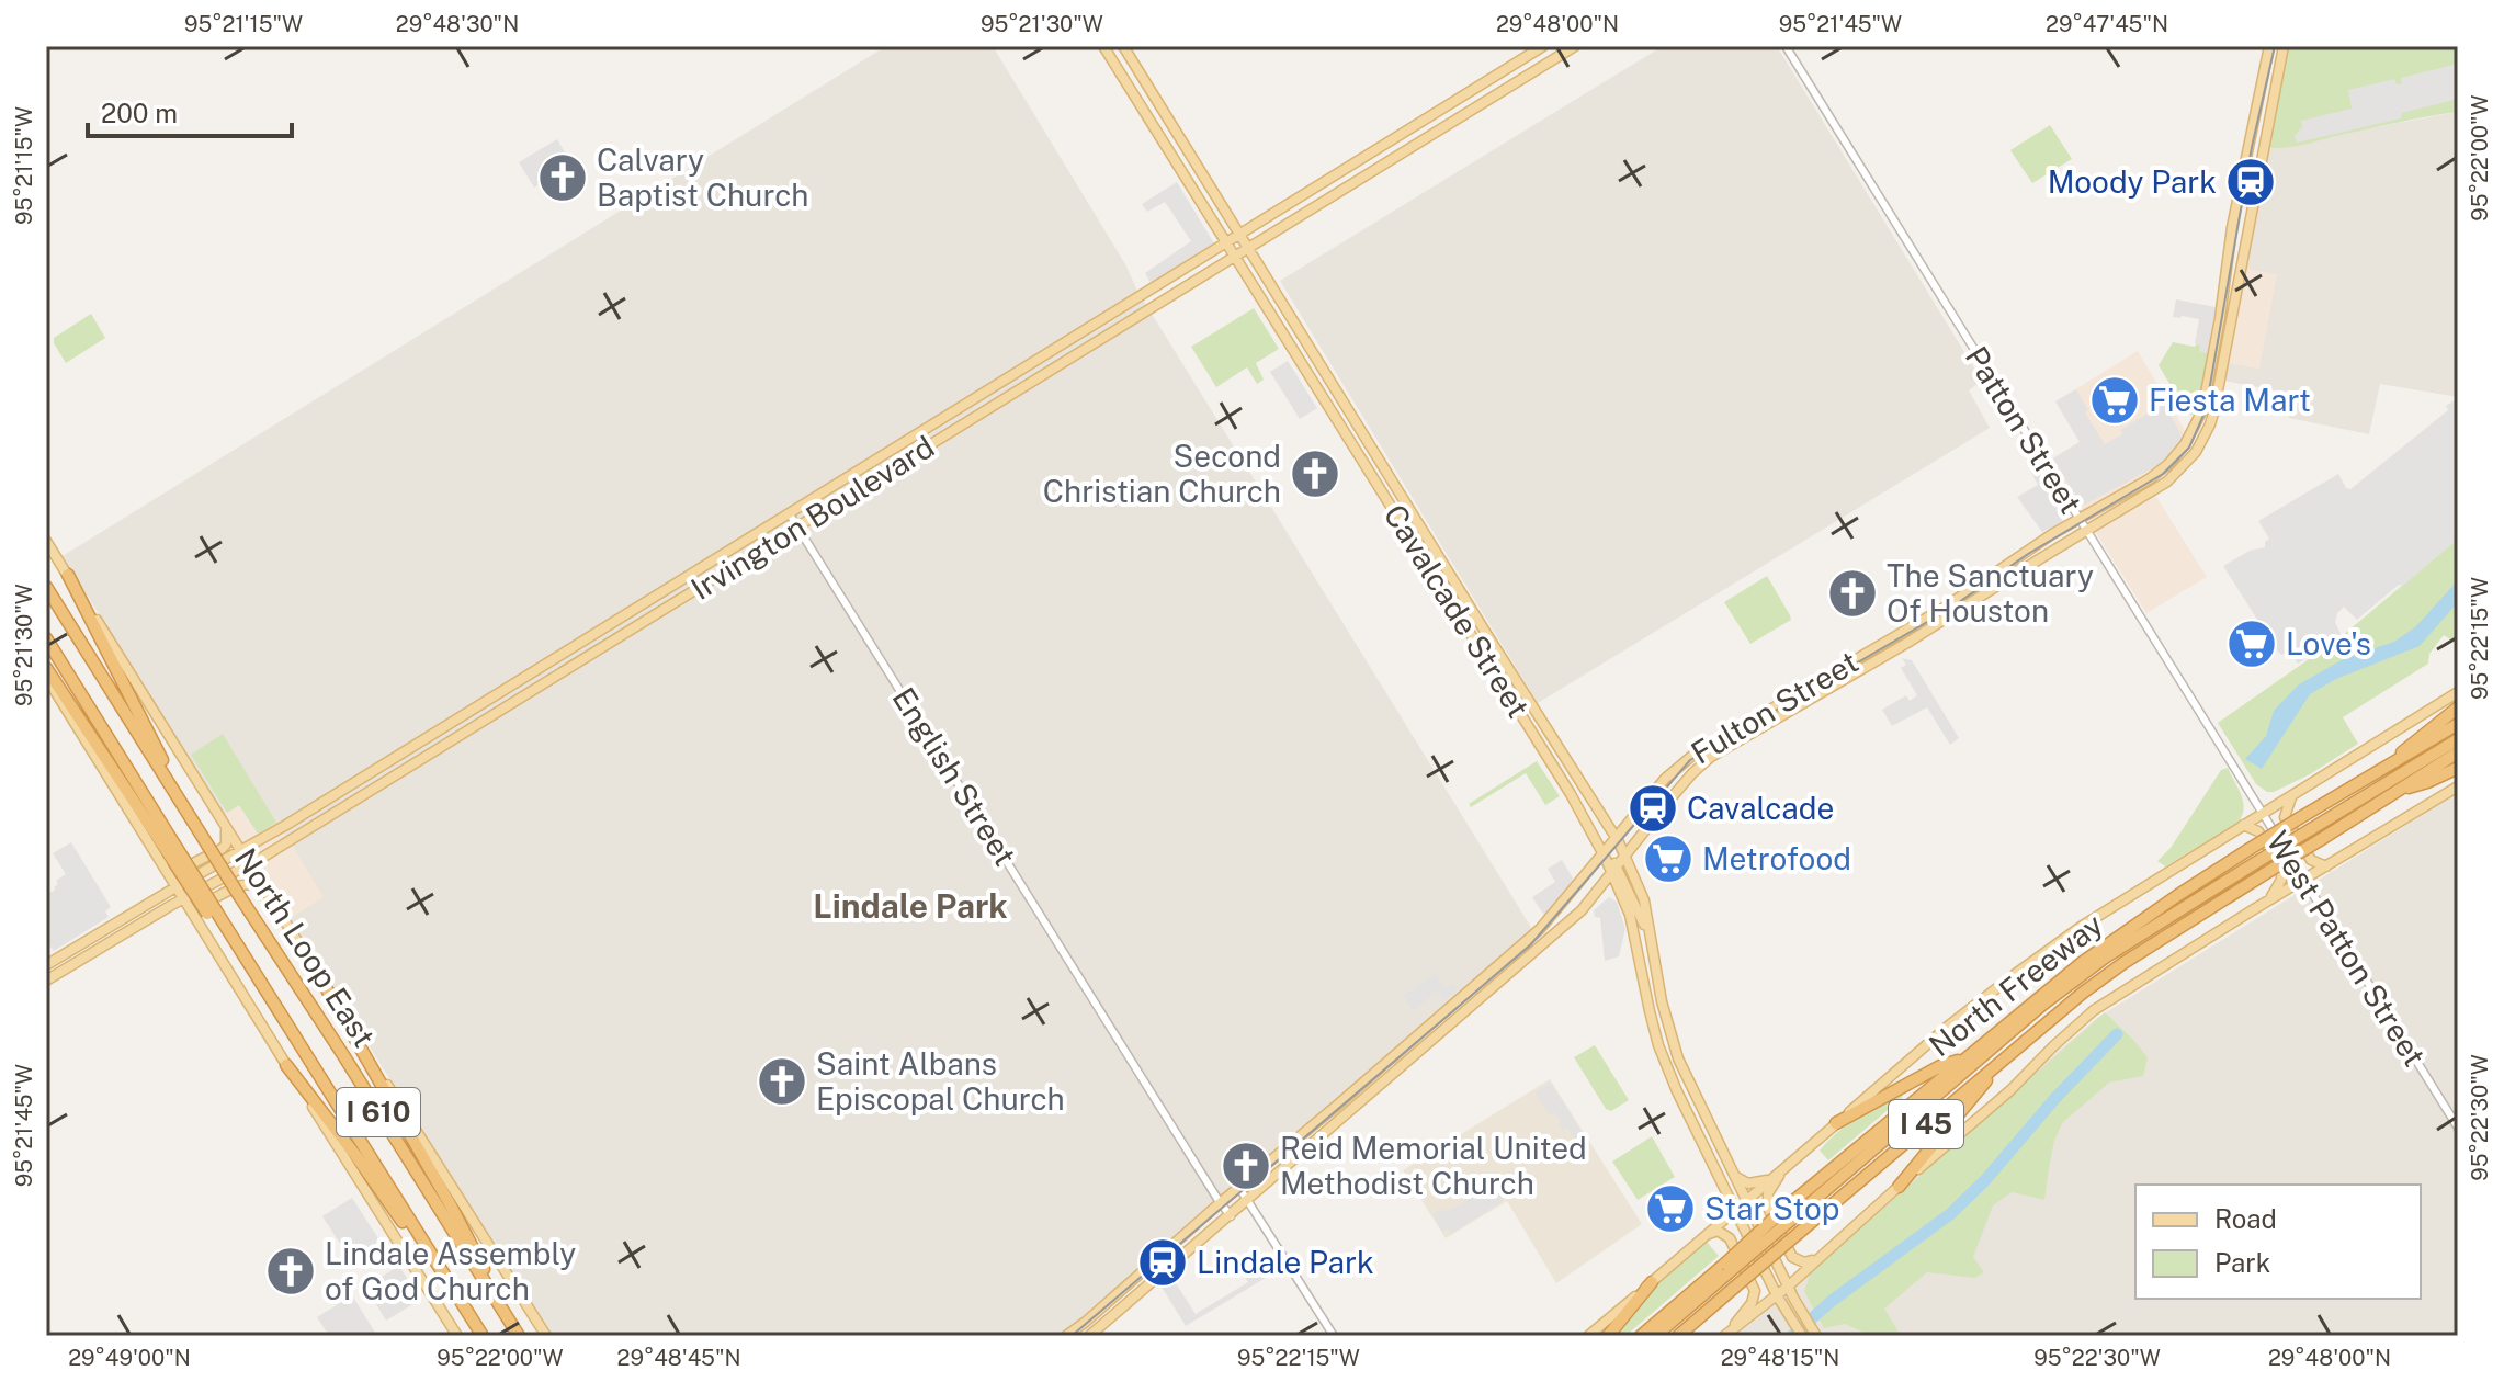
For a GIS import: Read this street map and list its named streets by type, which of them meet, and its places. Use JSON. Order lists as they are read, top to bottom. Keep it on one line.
{"streets":{"highway":["North Loop East","North Freeway","I 610","I 45"],"main road":["Irvington Boulevard","Cavalcade Street","Fulton Street"],"street":["Patton Street","English Street","West Patton Street"]},"crossings":[["Patton Street","Fulton Street"],["Patton Street","West Patton Street"],["Irvington Boulevard","Cavalcade Street"],["Irvington Boulevard","English Street"],["Cavalcade Street","Fulton Street"],["Fulton Street","English Street"]],"districts":["Lindale Park"],"places":{"church":["Calvary Baptist Church","Second Christian Church","The Sanctuary Of Houston","Saint Albans Episcopal Church","Reid Memorial United Methodist Church","Lindale Assembly of God Church"],"station":["Moody Park","Cavalcade","Lindale Park"],"supermarket":["Fiesta Mart","Love's","Metrofood","Star Stop"]},"legend":["Road","Park"],"scale_bar":"200 m","coordinates":["95°21'15\"W","29°48'30\"N","95°21'30\"W","29°48'00\"N","95°21'45\"W","29°47'45\"N","95°22'00\"W","95°22'15\"W","95°22'30\"W","29°49'00\"N","29°48'45\"N","29°48'15\"N"]}
